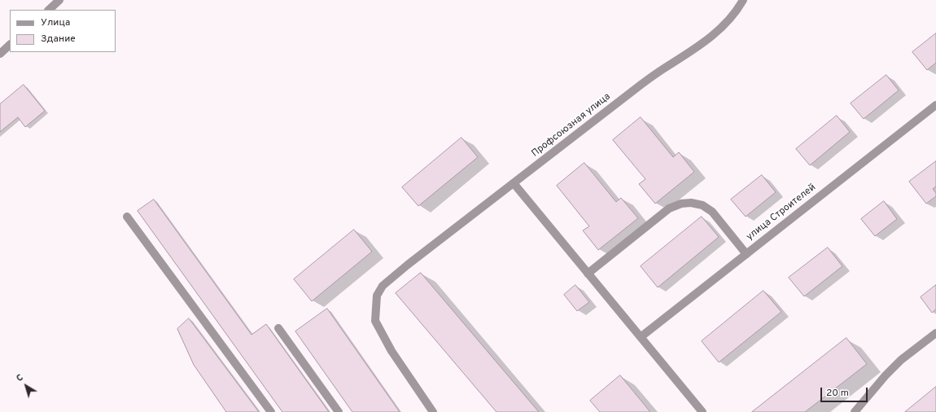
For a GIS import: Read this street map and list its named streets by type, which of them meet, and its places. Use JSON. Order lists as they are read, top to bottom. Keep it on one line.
{"streets":{"street":["Профсоюзная улица","улица Строителей"]},"legend":["Улица","Здание"],"scale_bar":"20 m","north":"top left"}
